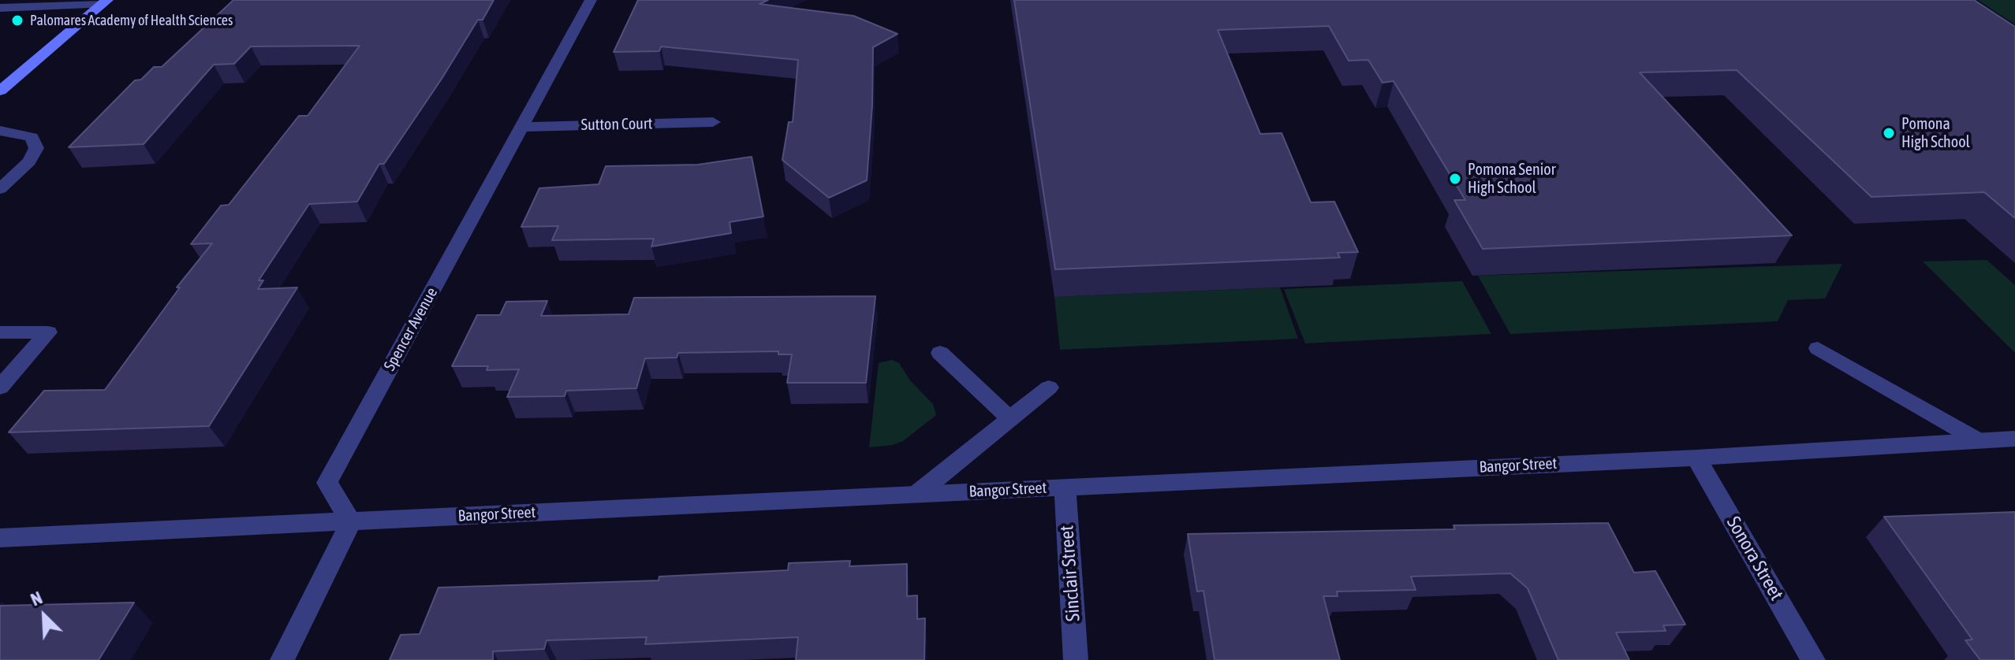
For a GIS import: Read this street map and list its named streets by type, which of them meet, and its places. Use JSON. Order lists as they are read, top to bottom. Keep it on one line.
{"streets":{"street":["Sutton Court","Spencer Avenue","Bangor Street","Sonora Street","Sinclair Street"]},"crossings":[["Sutton Court","Spencer Avenue"],["Spencer Avenue","Bangor Street"],["Bangor Street","Sonora Street"],["Bangor Street","Sinclair Street"]],"places":["Palomares Academy of Health Sciences","Pomona High School","Pomona Senior High School"],"north":"top left"}
